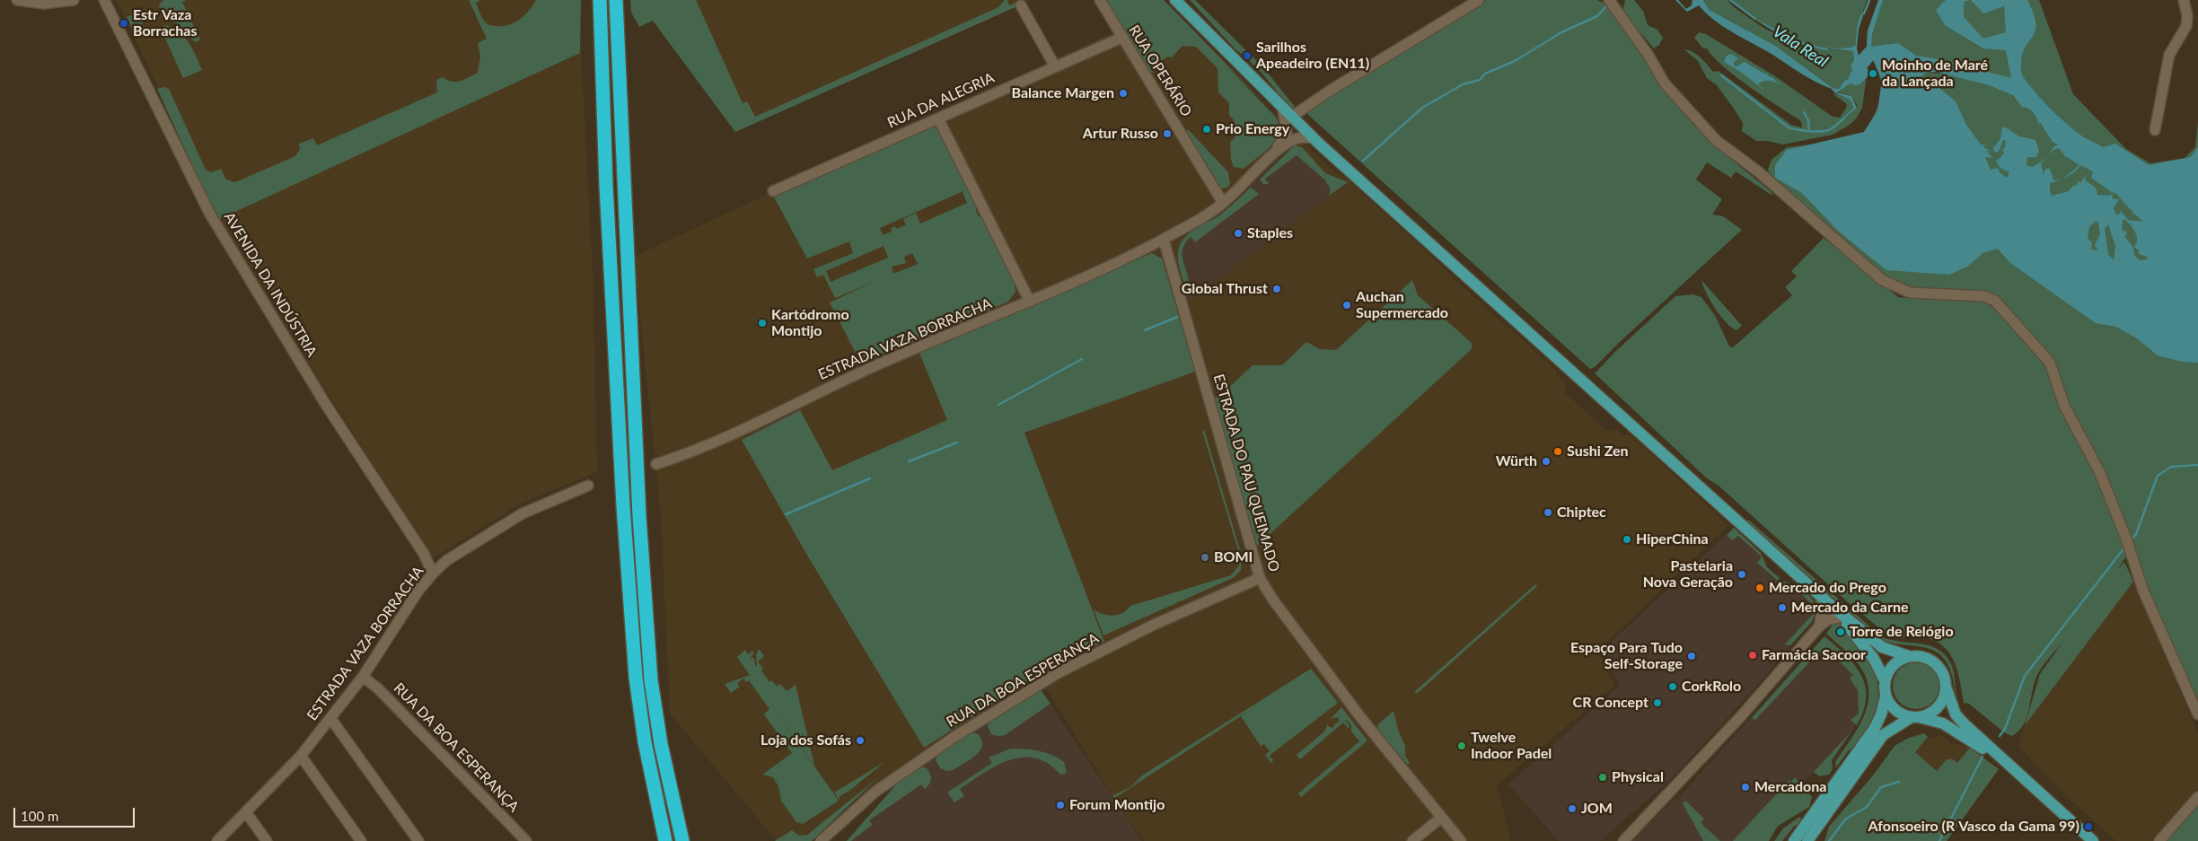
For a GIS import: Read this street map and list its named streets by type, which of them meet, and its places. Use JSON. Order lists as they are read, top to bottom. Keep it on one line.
{"streets":{"street":["RUA OPERÁRIO","RUA DA ALEGRIA","AVENIDA DA INDÚSTRIA","ESTRADA VAZA BORRACHA","ESTRADA DO PAU QUEIMADO","RUA DA BOA ESPERANÇA"]},"crossings":[["RUA OPERÁRIO","RUA DA ALEGRIA"],["RUA OPERÁRIO","ESTRADA VAZA BORRACHA"],["AVENIDA DA INDÚSTRIA","ESTRADA VAZA BORRACHA"],["ESTRADA VAZA BORRACHA","ESTRADA DO PAU QUEIMADO"],["ESTRADA VAZA BORRACHA","RUA DA BOA ESPERANÇA"],["ESTRADA DO PAU QUEIMADO","RUA DA BOA ESPERANÇA"]],"water":["Vala Real"],"places":["Estr Vaza Borrachas","Sarilhos Apeadeiro (EN11)","Moinho de Maré da Lançada","Balance Margen","Prio Energy","Artur Russo","Staples","Global Thrust","Auchan Supermercado","Kartódromo Montijo","Sushi Zen","Würth","Chiptec","HiperChina","BOMI","Pastelaria Nova Geração","Mercado do Prego","Mercado da Carne","Torre de Relógio","Farmácia Sacoor","Espaço Para Tudo Self-Storage","CorkRolo","CR Concept","Loja dos Sofás","Twelve Indoor Padel","Physical","Mercadona","Forum Montijo","JOM","Afonsoeiro (R Vasco da Gama 99)"],"scale_bar":"100 m"}
